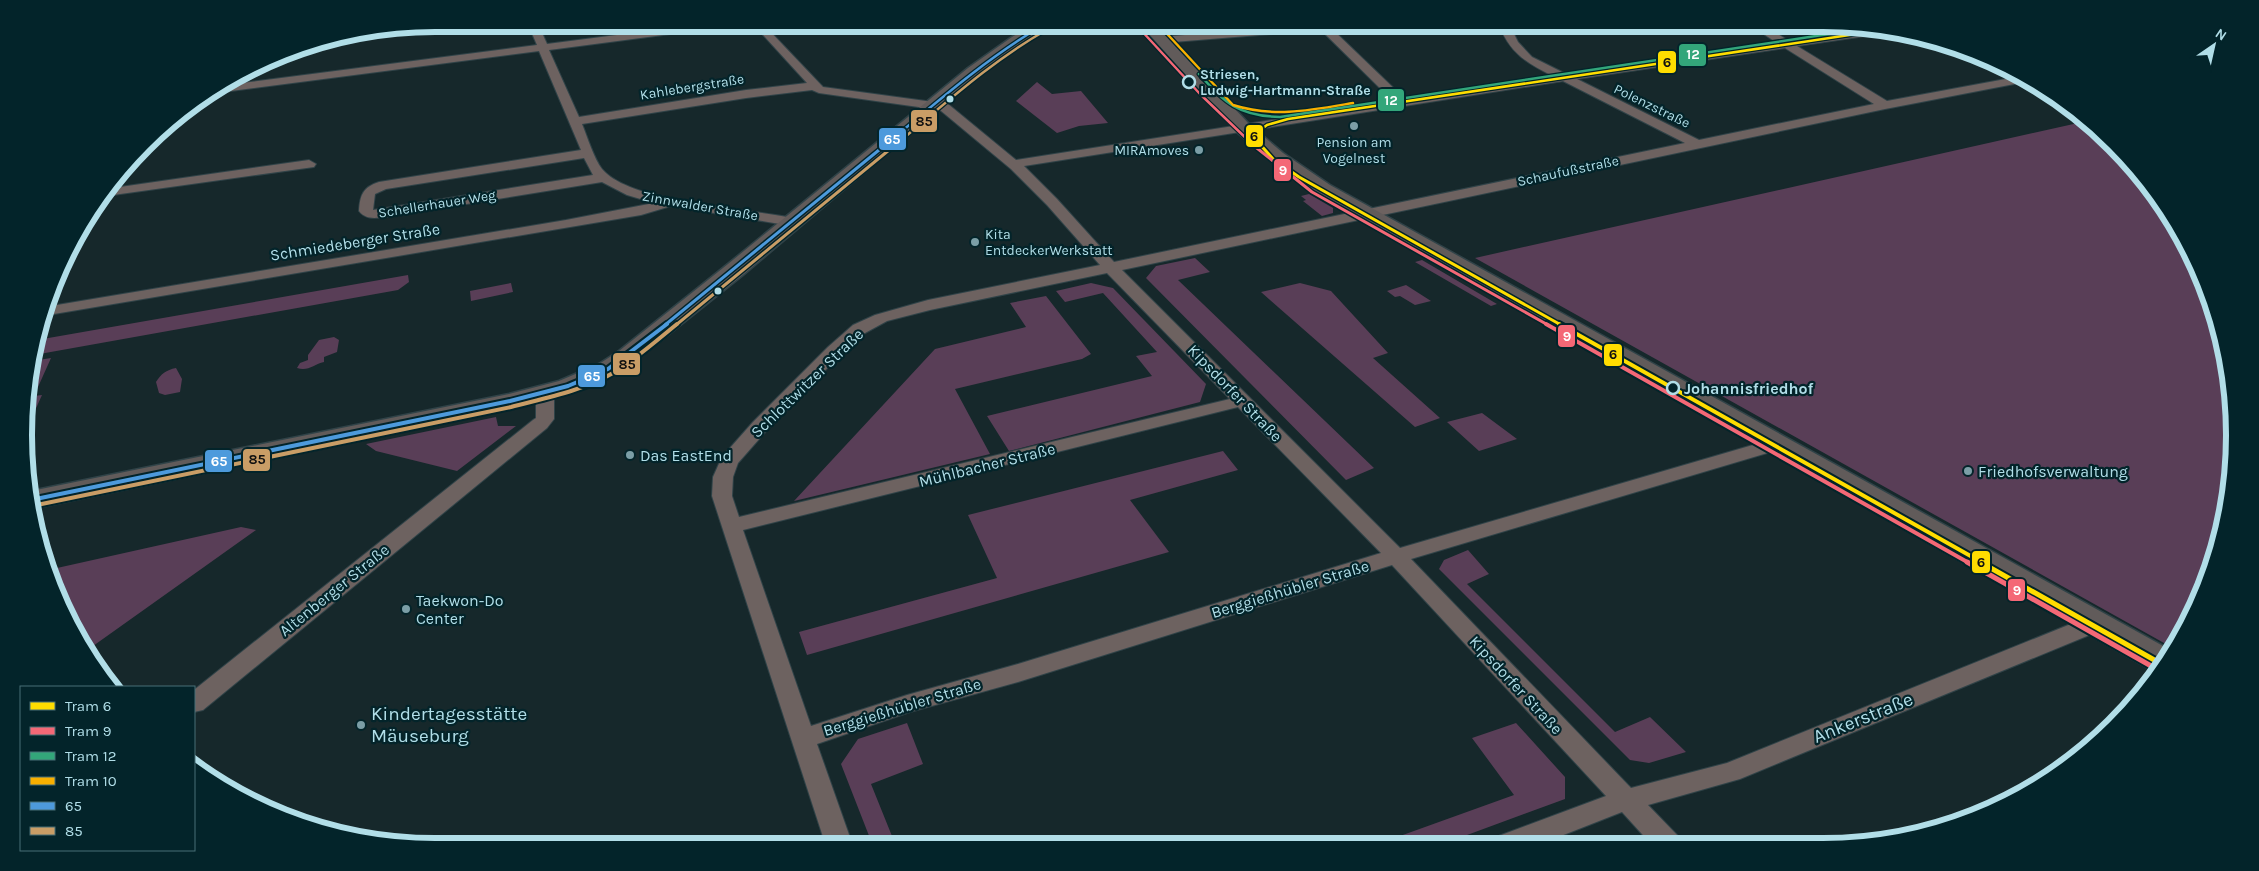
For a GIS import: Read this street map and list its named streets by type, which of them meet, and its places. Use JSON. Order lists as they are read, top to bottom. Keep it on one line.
{"streets":{"street":["Kahlebergstraße","Polenzstraße","Schaufußstraße","Schellerhauer Weg","Zinnwalder Straße","Schmiedeberger Straße","Schlottwitzer Straße","Kipsdorfer Straße","Mühlbacher Straße","Berggießhübler Straße","Altenberger Straße","Ankerstraße"]},"crossings":[["Kahlebergstraße","Kipsdorfer Straße"],["Polenzstraße","Schaufußstraße"],["Schaufußstraße","Schlottwitzer Straße"],["Schaufußstraße","Kipsdorfer Straße"],["Schellerhauer Weg","Zinnwalder Straße"],["Zinnwalder Straße","Schmiedeberger Straße"],["Schlottwitzer Straße","Kipsdorfer Straße"],["Schlottwitzer Straße","Mühlbacher Straße"],["Schlottwitzer Straße","Berggießhübler Straße"],["Kipsdorfer Straße","Mühlbacher Straße"],["Kipsdorfer Straße","Berggießhübler Straße"],["Kipsdorfer Straße","Ankerstraße"]],"places":["Striesen, Ludwig-Hartmann-Straße","Pension am Vogelnest","MIRAmoves","Kita EntdeckerWerkstatt","Johannisfriedhof","Das EastEnd","Friedhofsverwaltung","Taekwon-Do Center","Kindertagesstätte Mäuseburg"],"lines":["tram line 9","tram line 10","transit line 65","transit line 85","tram line 12","tram line 6"],"legend":["Tram 6","Tram 9","Tram 12","Tram 10","65","85"],"north":"top right"}
